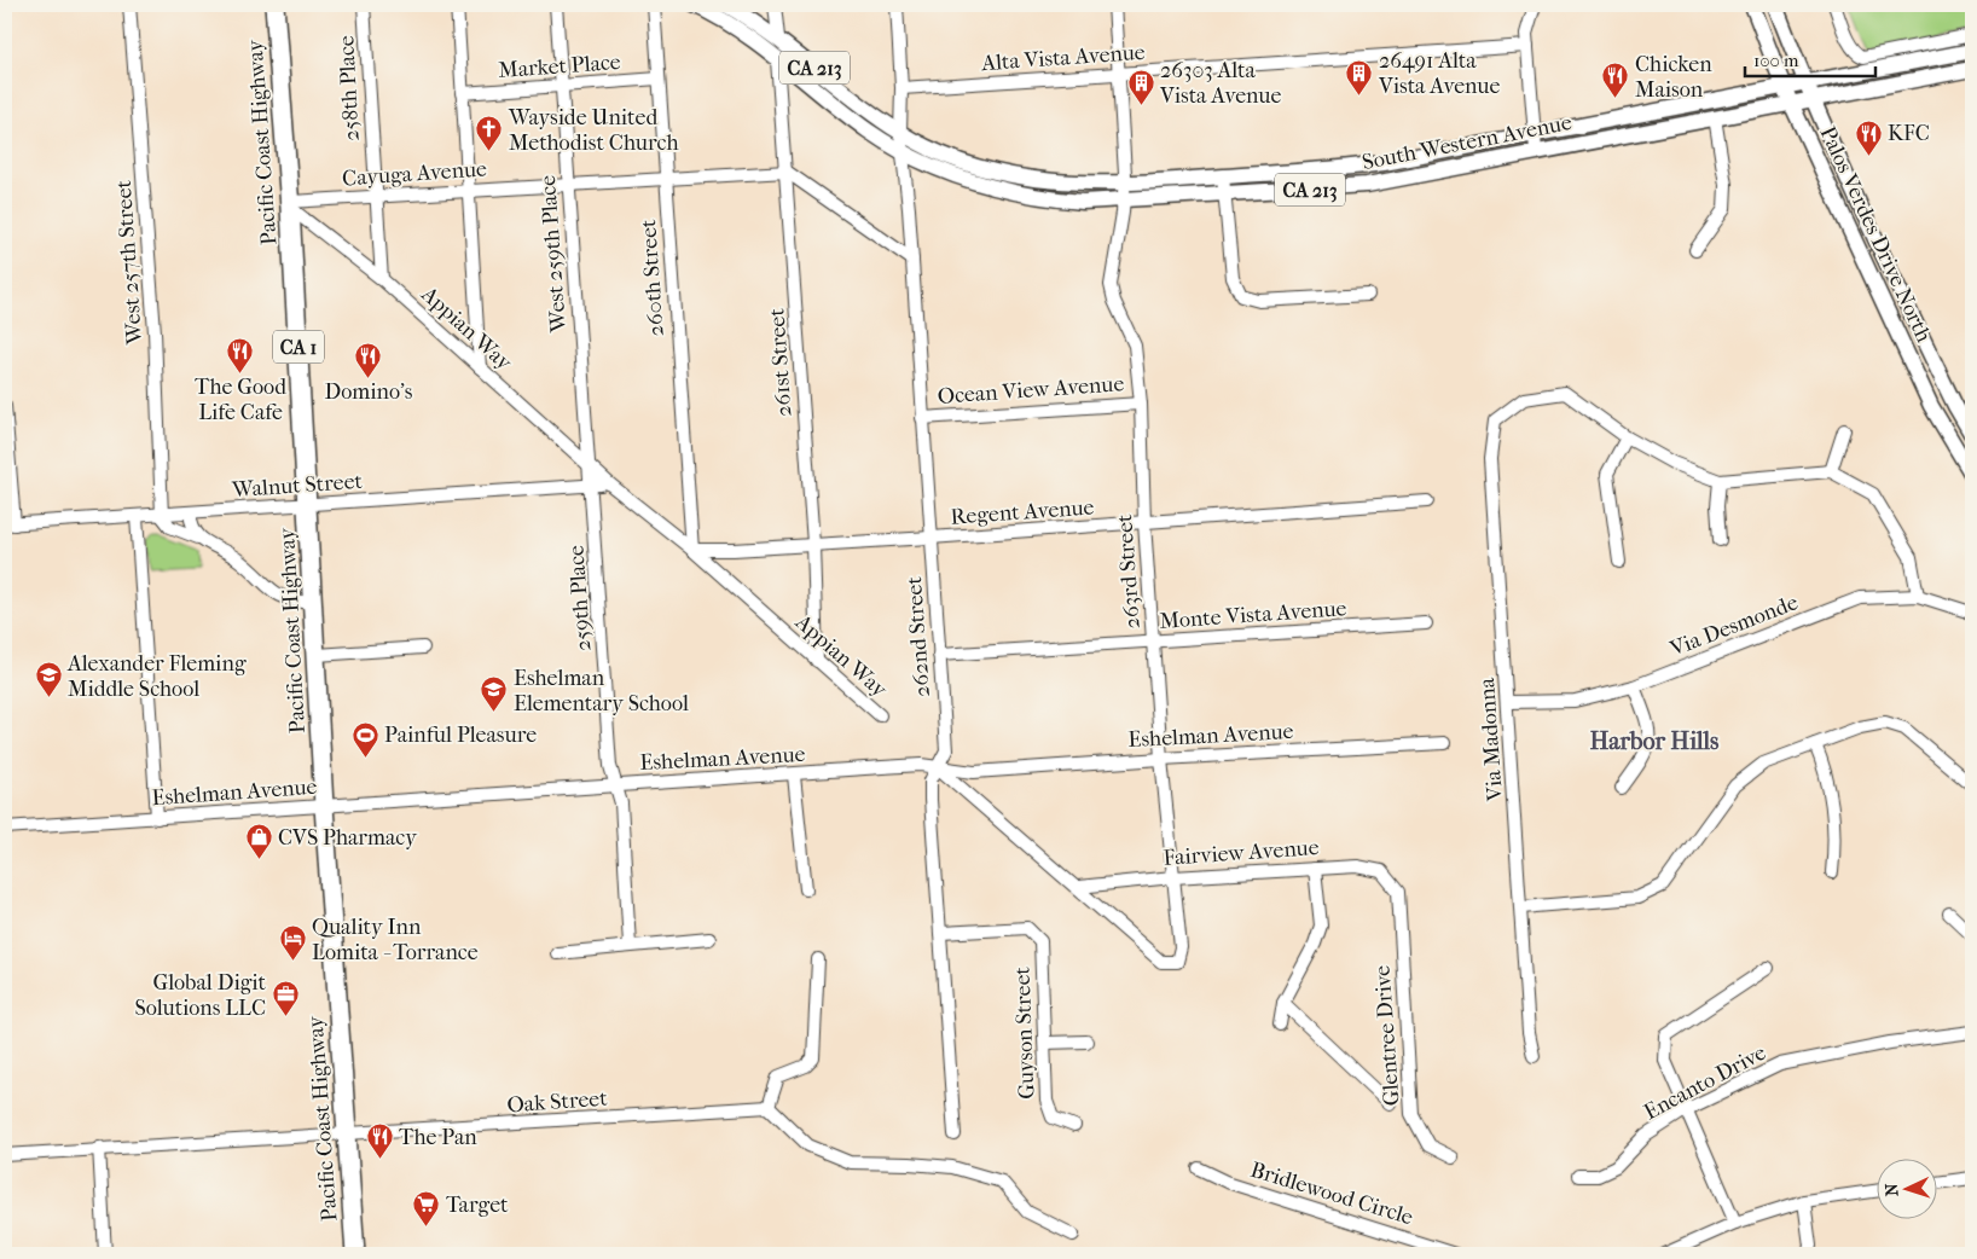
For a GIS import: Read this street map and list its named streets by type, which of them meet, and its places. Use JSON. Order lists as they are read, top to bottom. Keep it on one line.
{"streets":{"highway":["Pacific Coast Highway","CA 1"],"main road":["CA 213","South Western Avenue","Palos Verdes Drive North"],"street":["Alta Vista Avenue","Market Place","258th Place","Cayuga Avenue","West 259th Place","West 257th Street","260th Street","Appian Way","261st Street","Ocean View Avenue","Walnut Street","Regent Avenue","263rd Street","259th Place","Monte Vista Avenue","Via Desmonde","262nd Street","Eshelman Avenue","Via Madonna","Fairview Avenue","Guyson Street","Glentree Drive","Encanto Drive","Oak Street","Bridlewood Circle"]},"crossings":[["Alta Vista Avenue","263rd Street"],["Alta Vista Avenue","262nd Street"],["Market Place","West 259th Place"],["Market Place","260th Street"],["258th Place","Cayuga Avenue"],["258th Place","Appian Way"],["Pacific Coast Highway","Cayuga Avenue"],["Pacific Coast Highway","Appian Way"],["Pacific Coast Highway","Walnut Street"],["Pacific Coast Highway","Eshelman Avenue"],["Pacific Coast Highway","Oak Street"],["South Western Avenue","Palos Verdes Drive North"],["South Western Avenue","261st Street"],["South Western Avenue","263rd Street"],["South Western Avenue","262nd Street"],["Cayuga Avenue","West 259th Place"],["Cayuga Avenue","260th Street"],["Cayuga Avenue","Appian Way"],["Cayuga Avenue","261st Street"],["West 259th Place","Appian Way"],["West 259th Place","259th Place"],["West 257th Street","Walnut Street"],["260th Street","Appian Way"],["260th Street","Regent Avenue"],["Appian Way","261st Street"],["Appian Way","Regent Avenue"],["Appian Way","259th Place"],["261st Street","Regent Avenue"],["Ocean View Avenue","263rd Street"],["Ocean View Avenue","262nd Street"],["Walnut Street","259th Place"],["Regent Avenue","263rd Street"],["Regent Avenue","262nd Street"],["263rd Street","Monte Vista Avenue"],["263rd Street","Eshelman Avenue"],["263rd Street","Fairview Avenue"],["259th Place","Eshelman Avenue"],["Monte Vista Avenue","262nd Street"],["Via Desmonde","Via Madonna"],["262nd Street","Eshelman Avenue"],["262nd Street","Guyson Street"],["Fairview Avenue","Glentree Drive"]],"districts":["Harbor Hills"],"places":{"building":["26491 Alta Vista Avenue","26303 Alta Vista Avenue"],"restaurant":["Chicken Maison","KFC","The Good Life Cafe","Domino's","The Pan"],"church":["Wayside United Methodist Church"],"school or university":["Alexander Fleming Middle School","Eshelman Elementary School"],"sports":["Painful Pleasure"],"shop":["CVS Pharmacy"],"hotel":["Quality Inn Lomita - Torrance"],"office":["Global Digit Solutions LLC"],"supermarket":["Target"]},"scale_bar":"100 m","north":"left"}
